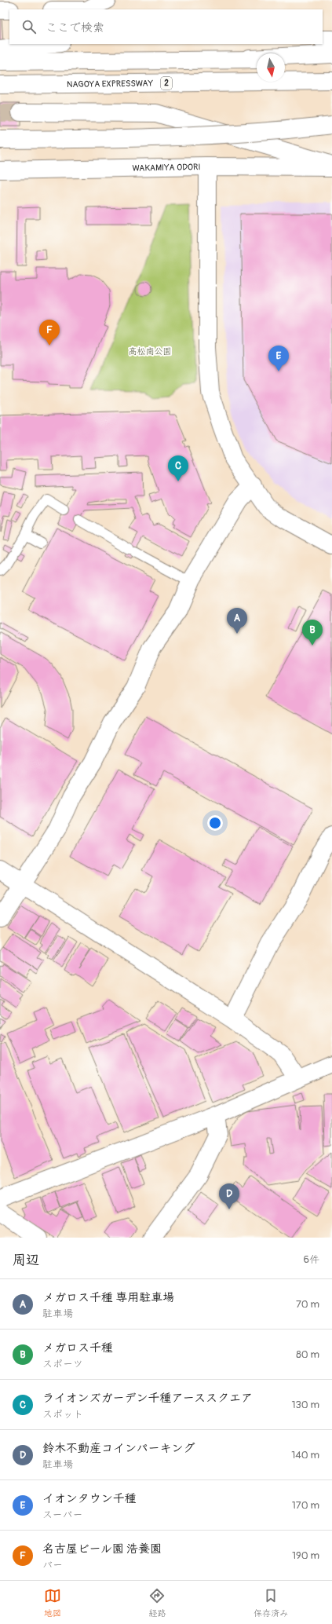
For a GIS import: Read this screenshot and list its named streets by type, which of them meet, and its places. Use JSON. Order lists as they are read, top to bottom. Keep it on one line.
{"streets":{"main road":["NAGOYA EXPRESSWAY","2","WAKAMIYA ODORI"]},"parks":["高松南公園"],"north":"bottom","page":{"search":"ここで検索","pins":["F","E","C","A","B","D"],"heading":["周辺","6件"],"list":[{"mark":"A","name":"メガロス千種 専用駐車場","note":"駐車場","value":"70 m"},{"mark":"B","name":"メガロス千種","note":"スポーツ","value":"80 m"},{"mark":"C","name":"ライオンズガーデン千種アーススクエア","note":"スポット","value":"130 m"},{"mark":"D","name":"鈴木不動産コインパーキング","note":"駐車場","value":"140 m"},{"mark":"E","name":"イオンタウン千種","note":"スーパー","value":"170 m"},{"mark":"F","name":"名古屋ビール園 浩養園","note":"バー","value":"190 m"}],"nav":["地図","経路","保存済み"]}}
